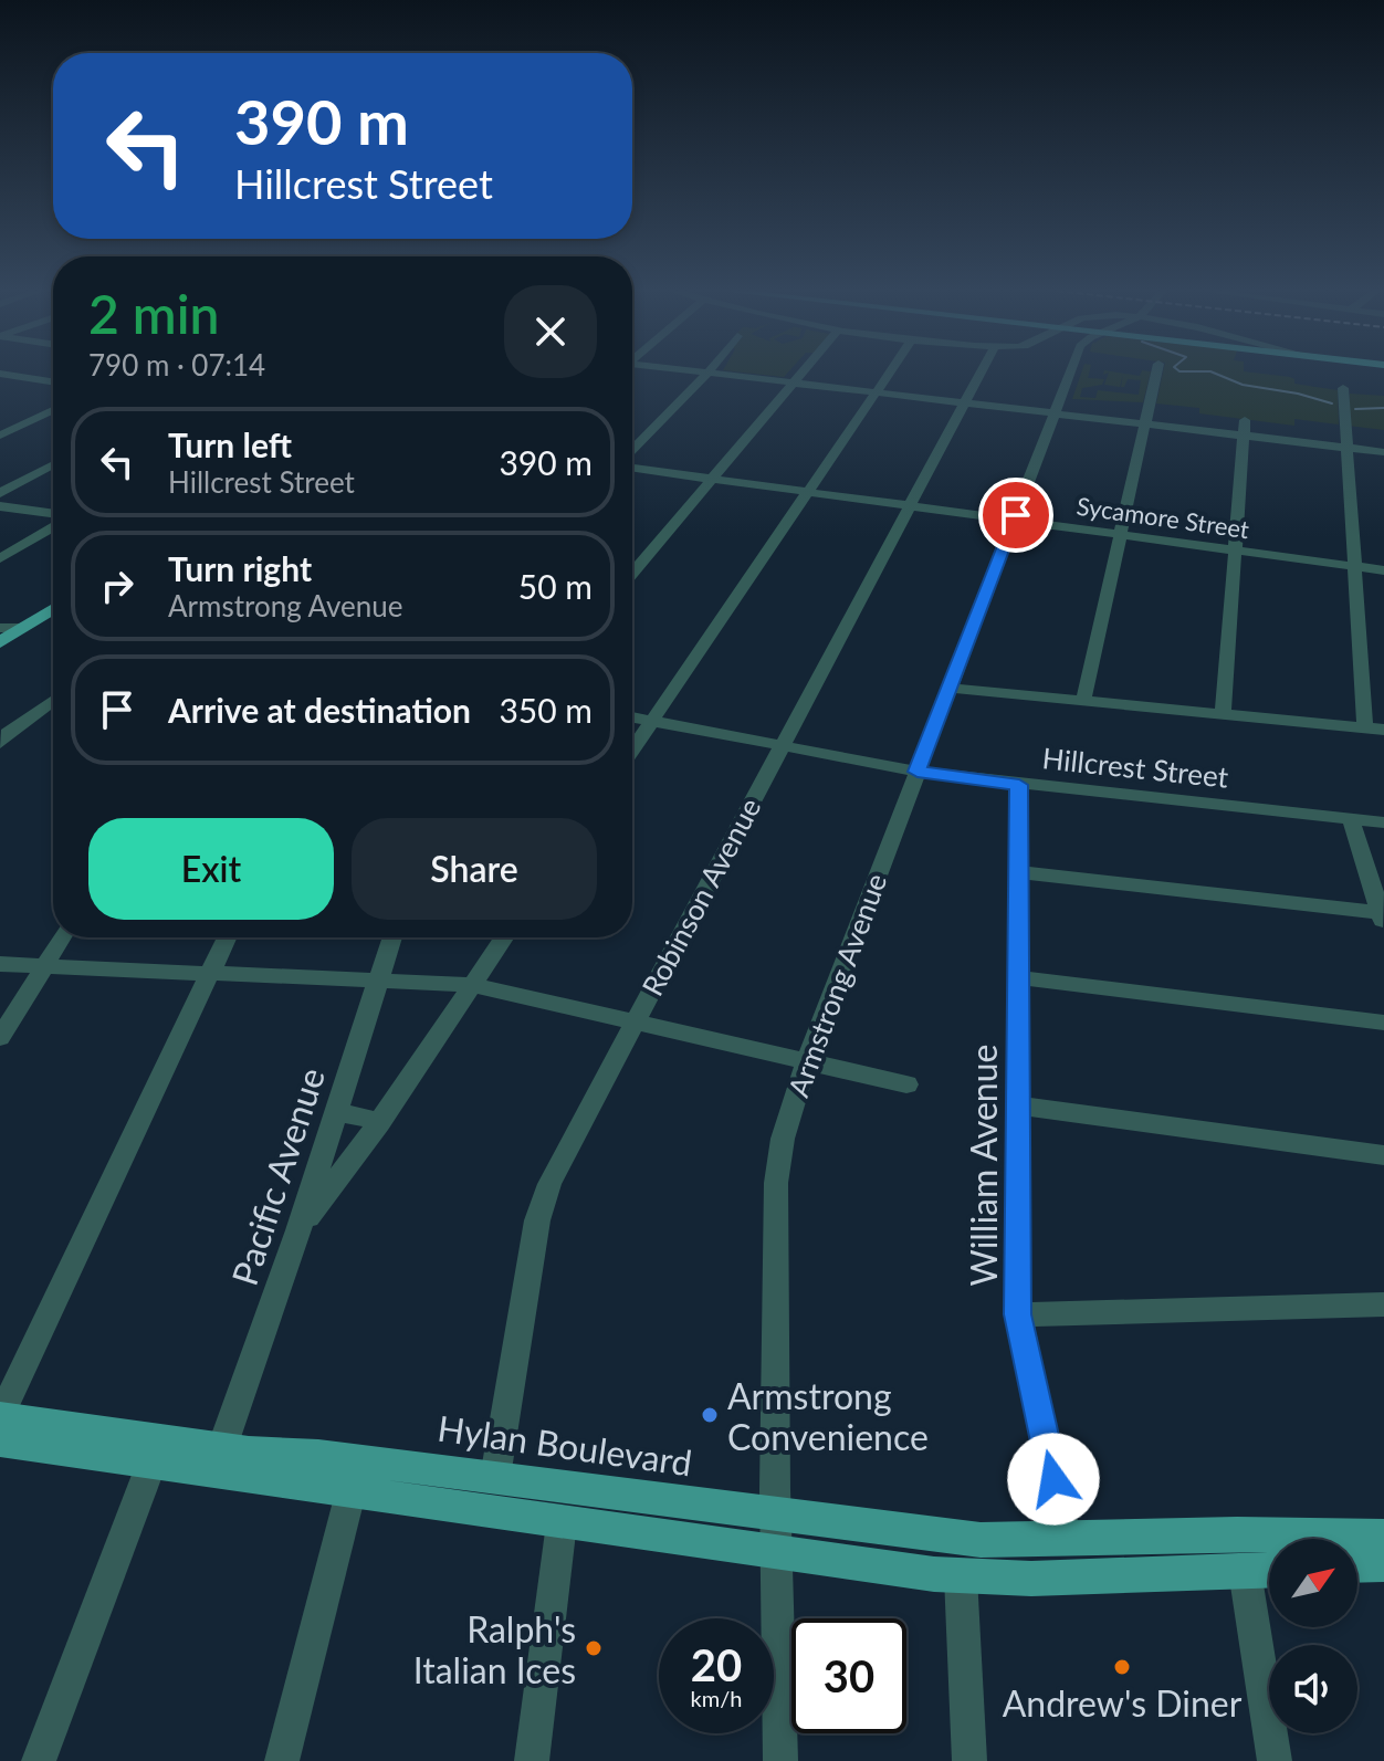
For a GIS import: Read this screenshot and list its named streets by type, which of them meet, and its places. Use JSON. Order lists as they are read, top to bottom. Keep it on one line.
{"streets":{"main road":["Hylan Boulevard"],"street":["Sycamore Street","Hillcrest Street","Robinson Avenue","Armstrong Avenue","William Avenue","Pacific Avenue"]},"crossings":[["Sycamore Street","Robinson Avenue"],["Sycamore Street","Armstrong Avenue"],["Hillcrest Street","Robinson Avenue"],["Hillcrest Street","Armstrong Avenue"],["Hillcrest Street","William Avenue"],["Robinson Avenue","Hylan Boulevard"],["Armstrong Avenue","Hylan Boulevard"],["William Avenue","Hylan Boulevard"],["Pacific Avenue","Hylan Boulevard"]],"places":["Armstrong Convenience","Ralph's Italian Ices","Andrew's Diner"],"north":"top right","page":{"turn":["390 m","Hillcrest Street"],"heading":["2 min","790 m · 07:14"],"list":[{"name":"Turn left","note":"Hillcrest Street","value":"390 m"},{"name":"Turn right","note":"Armstrong Avenue","value":"50 m"},{"name":"Arrive at destination","value":"350 m"}],"buttons":["Exit","Share"],"speed":"20 km/h","limit":"30"}}
